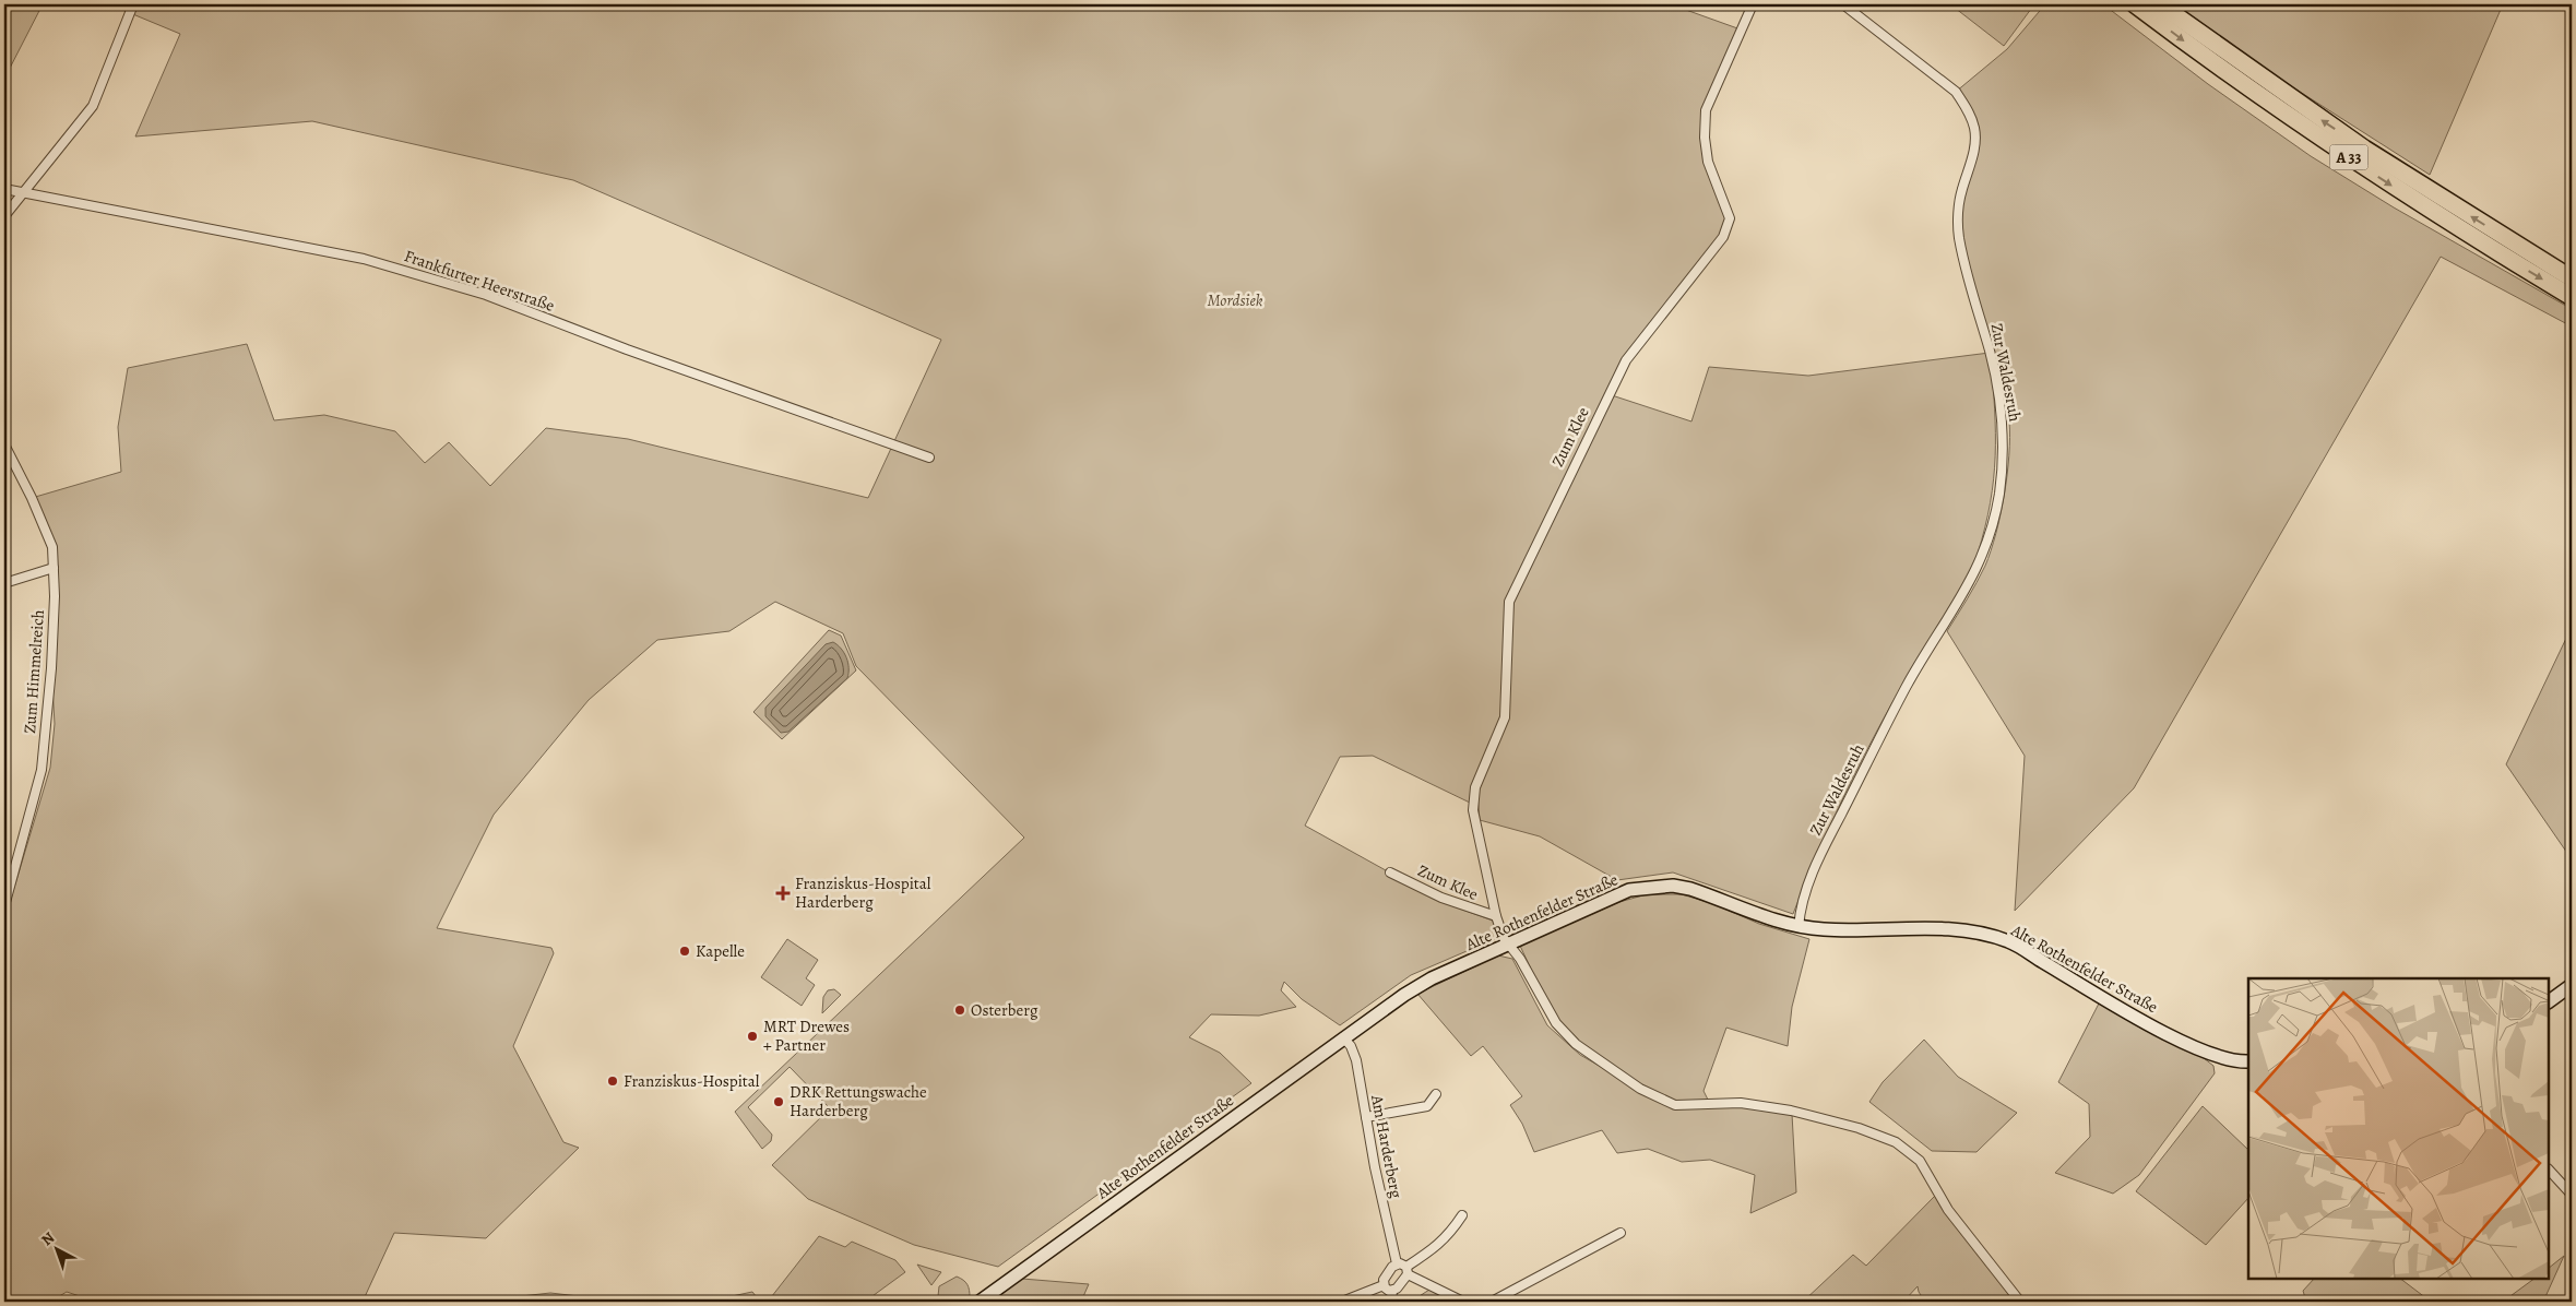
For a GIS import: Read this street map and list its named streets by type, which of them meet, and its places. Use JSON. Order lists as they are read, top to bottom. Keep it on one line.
{"streets":{"highway":["A 33"],"street":["Frankfurter Heerstraße","Zur Waldesruh","Zum Klee","Zum Himmelreich","Alte Rothenfelder Straße","Am Harderberg"]},"crossings":[["Zur Waldesruh","Alte Rothenfelder Straße"],["Zum Klee","Alte Rothenfelder Straße"],["Alte Rothenfelder Straße","Am Harderberg"]],"parks":["Mordsiek"],"places":{"health":["Franziskus-Hospital Harderberg"],"other":["Kapelle","Osterberg","MRT Drewes + Partner","Franziskus-Hospital","DRK Rettungswache Harderberg"]},"north":"top left"}
